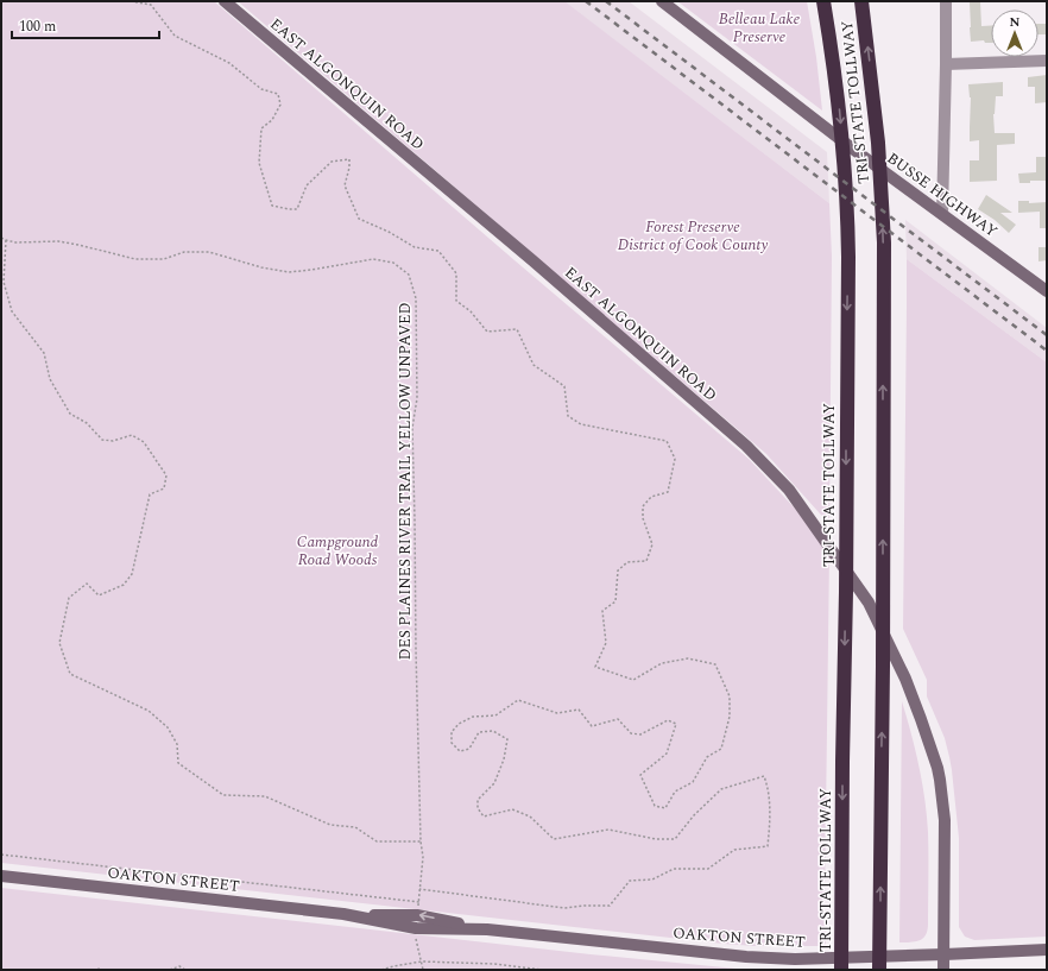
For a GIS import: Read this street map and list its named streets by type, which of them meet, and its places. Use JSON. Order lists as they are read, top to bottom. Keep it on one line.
{"streets":{"highway":["TRI-STATE TOLLWAY"],"main road":["EAST ALGONQUIN ROAD","BUSSE HIGHWAY","OAKTON STREET"],"path":["DES PLAINES RIVER TRAIL YELLOW UNPAVED"]},"crossings":[["EAST ALGONQUIN ROAD","OAKTON STREET"]],"parks":["Belleau Lake Preserve","Forest Preserve District of Cook County","Campground Road Woods"],"scale_bar":"100 m","north":"top"}
